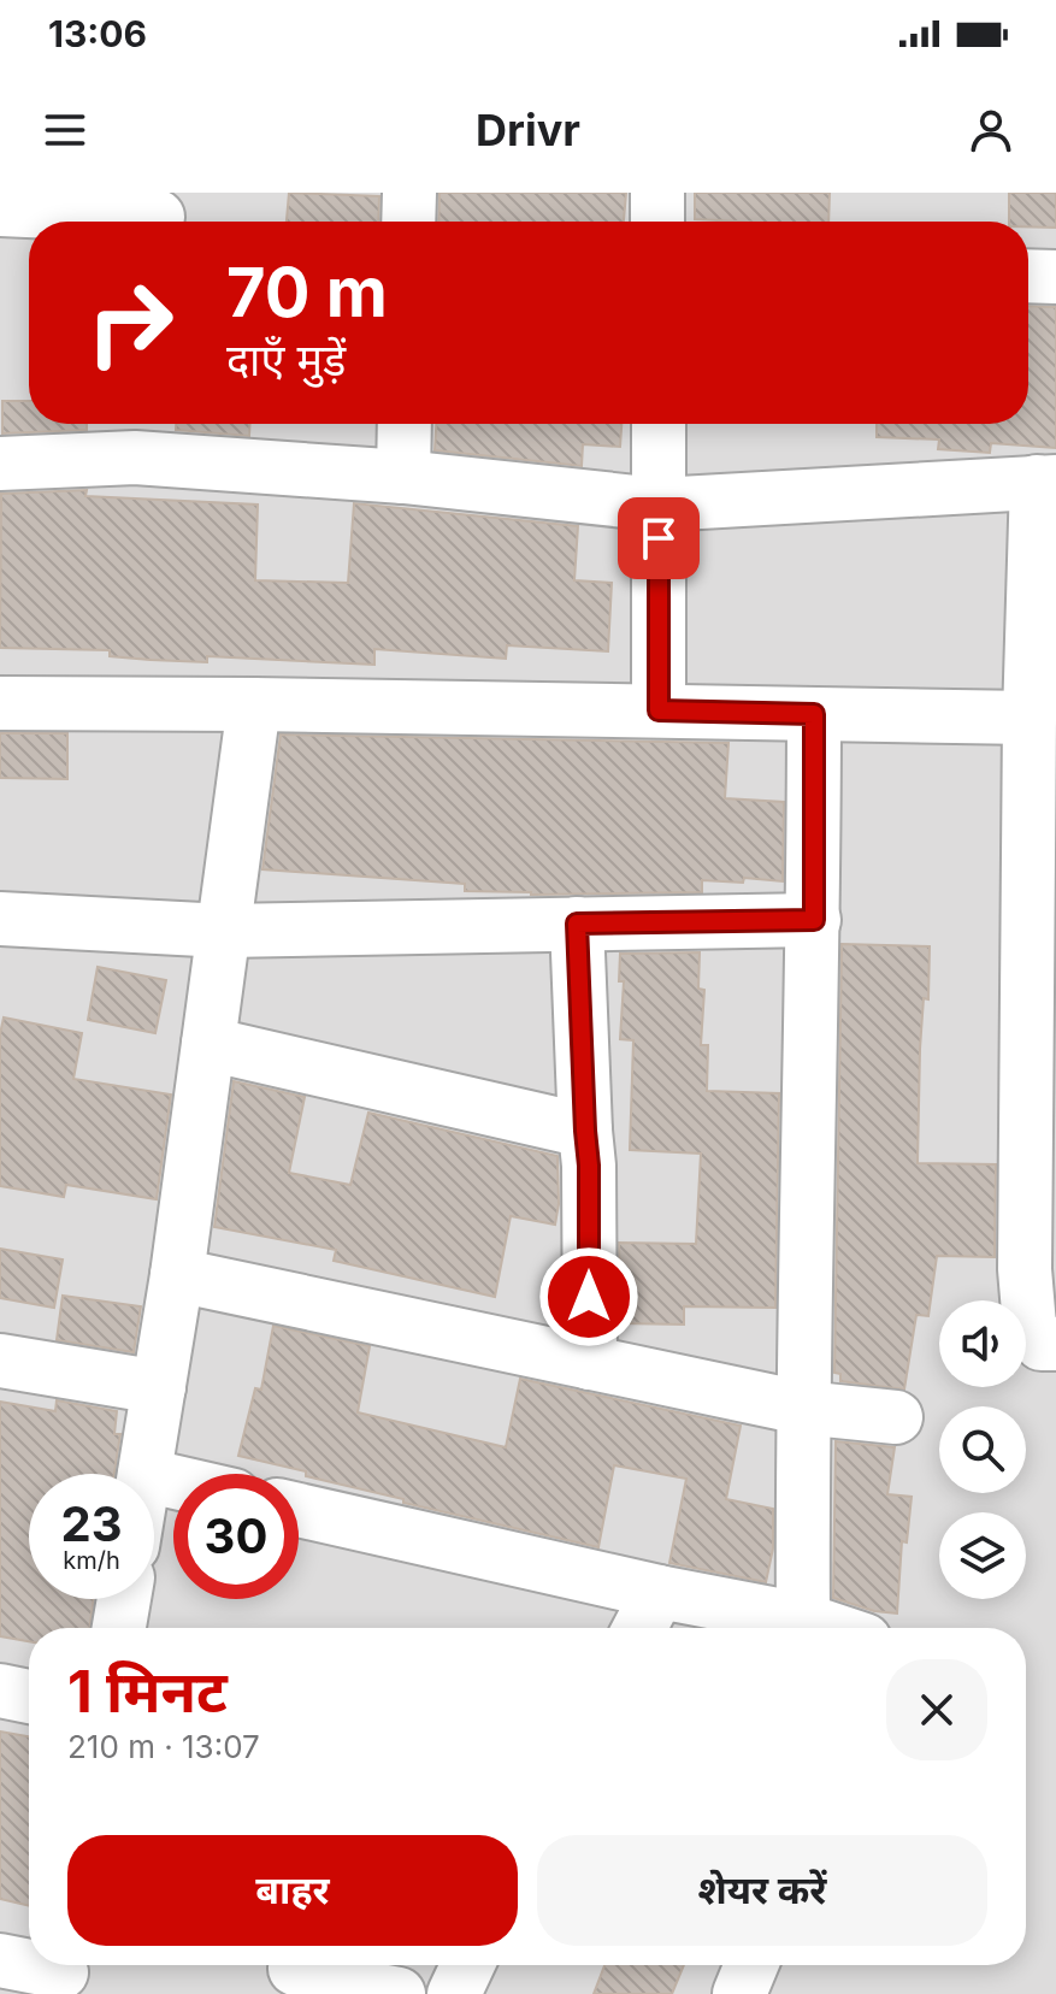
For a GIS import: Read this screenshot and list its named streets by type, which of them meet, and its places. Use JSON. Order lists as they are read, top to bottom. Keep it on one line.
{"page":{"status":"13:06","header":"Drivr","turn":["70 m","दाएँ मुड़ें"],"speed":"23 km/h","limit":"30","heading":["1 मिनट","210 m · 13:07"],"buttons":["बाहर","शेयर करें"]}}
